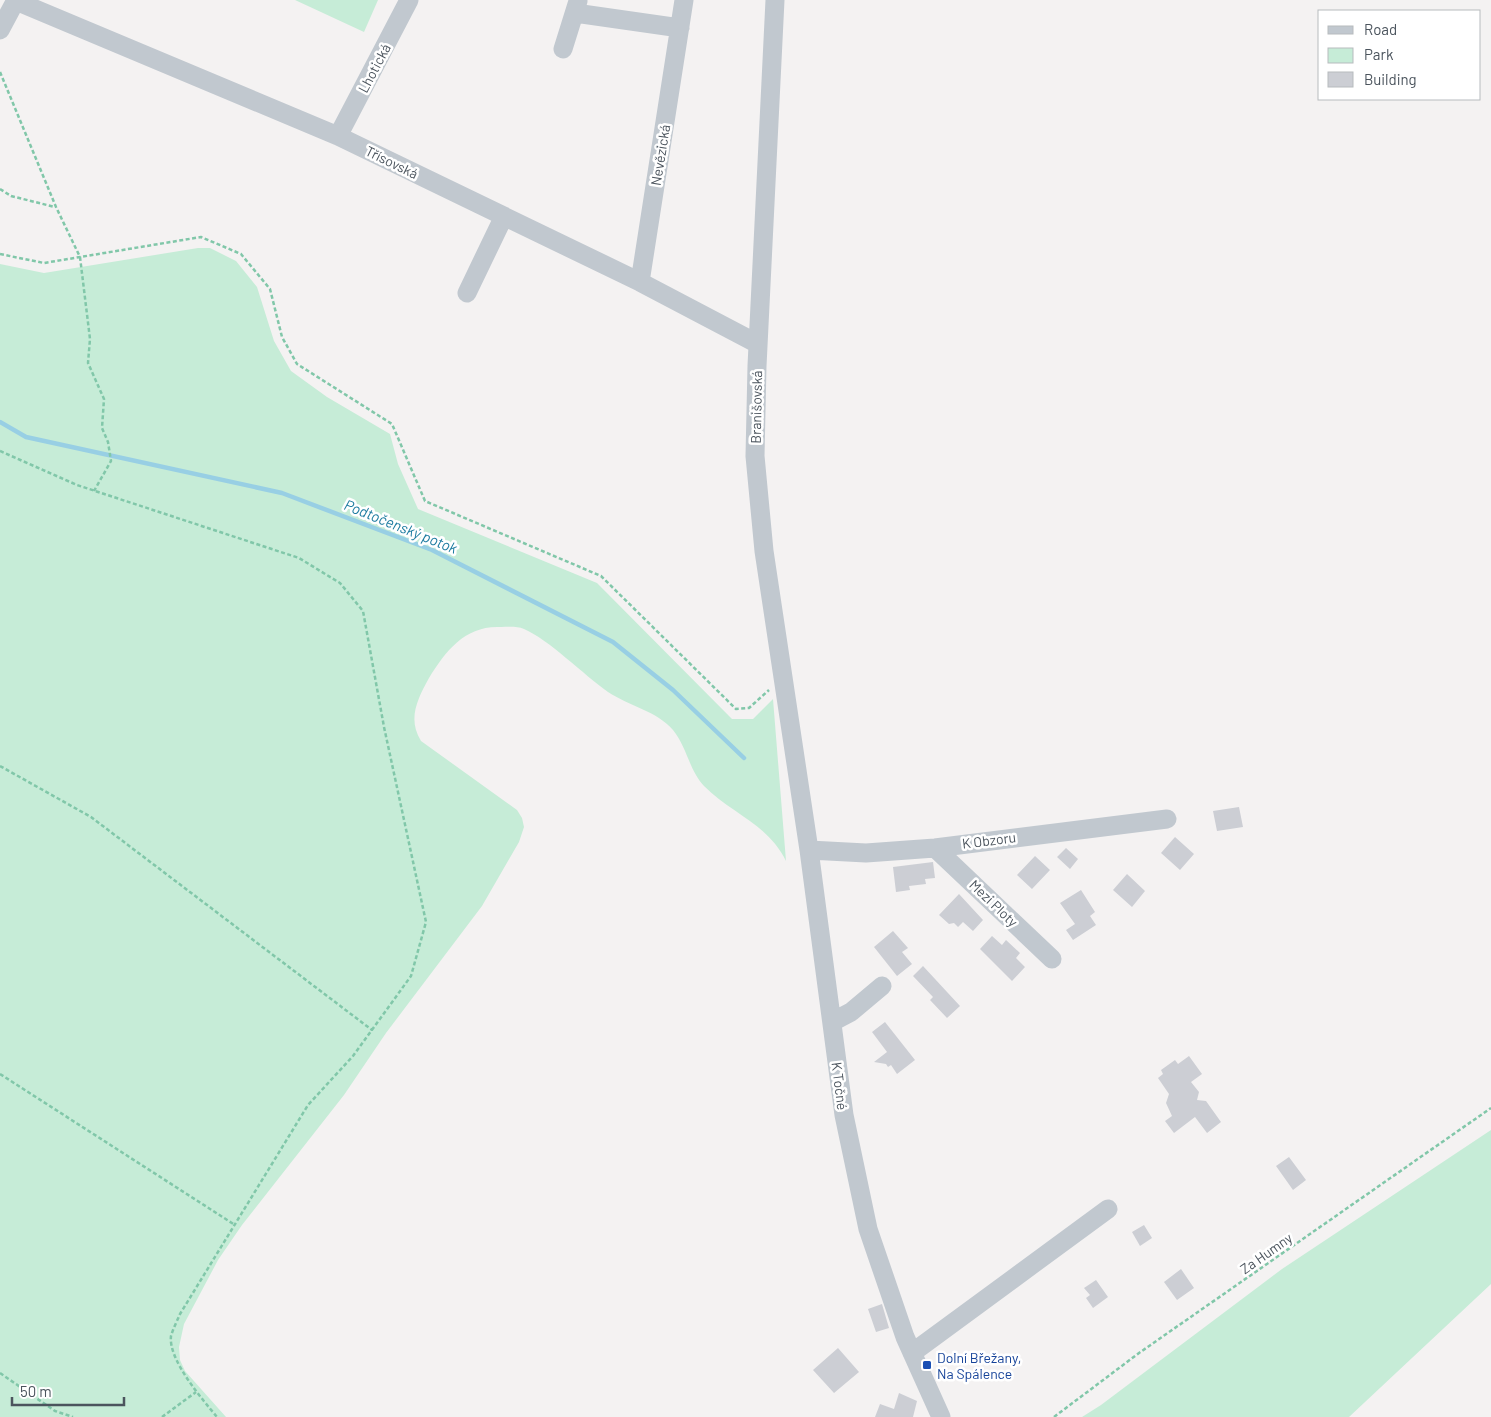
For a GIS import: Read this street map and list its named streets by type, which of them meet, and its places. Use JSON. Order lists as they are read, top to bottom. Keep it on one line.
{"streets":{"street":["Lhotická","Nevězická","Třísovská","Branišovská","K Obzoru","Mezi Ploty","K Točné"],"path":["Za Humny"]},"crossings":[["Lhotická","Třísovská"],["Nevězická","Třísovská"],["Třísovská","Branišovská"],["Branišovská","K Točné"],["K Obzoru","Mezi Ploty"],["K Obzoru","K Točné"]],"water":["Podtočenský potok"],"places":{"transit":["Dolní Břežany, Na Spálence"]},"legend":["Road","Park","Building"],"scale_bar":"50 m"}
